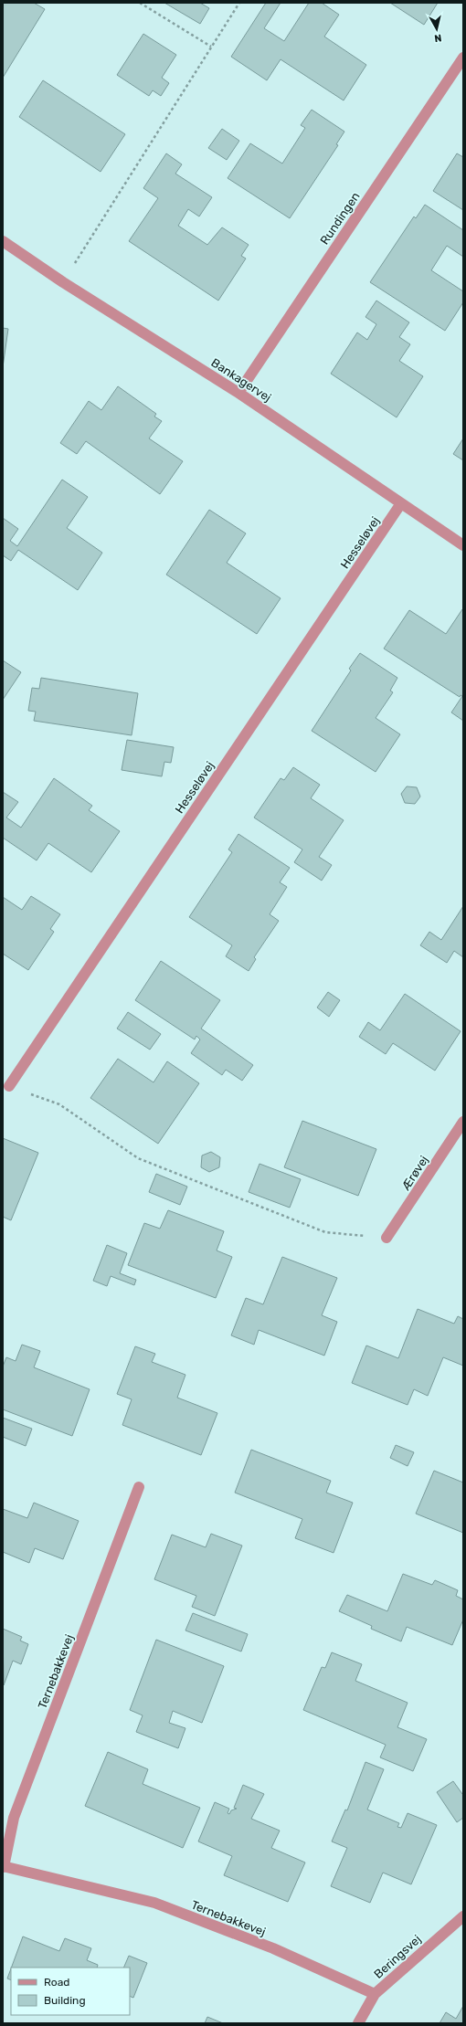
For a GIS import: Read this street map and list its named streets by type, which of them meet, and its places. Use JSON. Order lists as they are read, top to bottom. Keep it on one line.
{"streets":{"street":["Rundingen","Bankagervej","Hesseløvej","Ærøvej","Ternebakkevej","Beringsvej"]},"crossings":[["Rundingen","Bankagervej"],["Bankagervej","Hesseløvej"],["Ternebakkevej","Beringsvej"]],"legend":["Road","Building"],"north":"bottom"}
